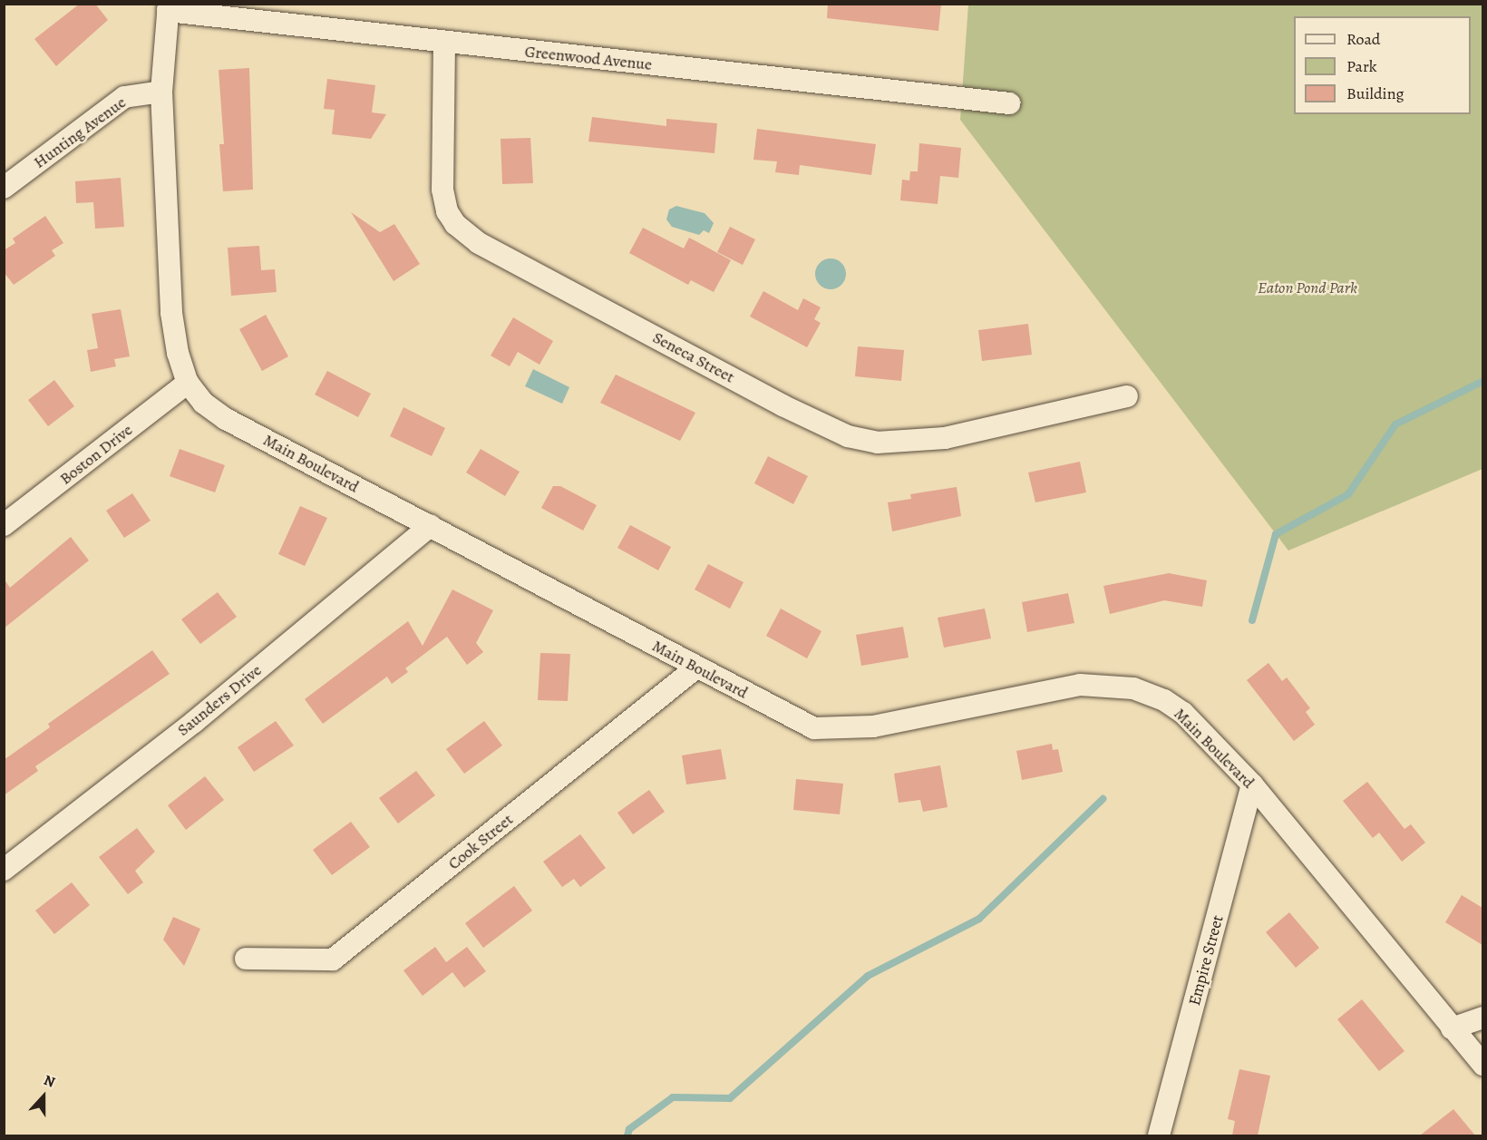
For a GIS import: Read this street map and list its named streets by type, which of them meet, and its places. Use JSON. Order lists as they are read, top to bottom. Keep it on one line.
{"streets":{"street":["Greenwood Avenue","Hunting Avenue","Seneca Street","Boston Drive","Main Boulevard","Saunders Drive","Cook Street","Empire Street"]},"crossings":[["Greenwood Avenue","Seneca Street"],["Greenwood Avenue","Main Boulevard"],["Hunting Avenue","Main Boulevard"],["Boston Drive","Main Boulevard"],["Main Boulevard","Saunders Drive"],["Main Boulevard","Cook Street"],["Main Boulevard","Empire Street"]],"parks":["Eaton Pond Park"],"legend":["Road","Park","Building"],"north":"top"}
